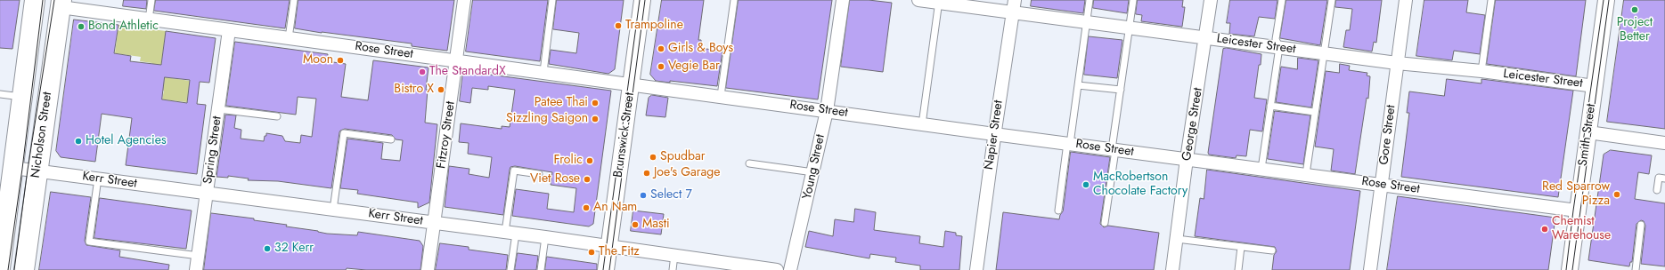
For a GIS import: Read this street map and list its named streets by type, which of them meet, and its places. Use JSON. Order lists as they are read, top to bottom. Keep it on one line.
{"streets":{"main road":["Nicholson Street"],"street":["Leicester Street","Rose Street","George Street","Fitzroy Street","Brunswick Street","Napier Street","Gore Street","Smith Street","Spring Street","Young Street","Kerr Street"]},"crossings":[["Leicester Street","George Street"],["Leicester Street","Napier Street"],["Leicester Street","Gore Street"],["Leicester Street","Smith Street"],["Rose Street","George Street"],["Rose Street","Nicholson Street"],["Rose Street","Fitzroy Street"],["Rose Street","Brunswick Street"],["Rose Street","Napier Street"],["Rose Street","Gore Street"],["Rose Street","Smith Street"],["Rose Street","Spring Street"],["Rose Street","Young Street"],["Nicholson Street","Kerr Street"],["Fitzroy Street","Kerr Street"],["Brunswick Street","Kerr Street"],["Spring Street","Kerr Street"]],"places":["Project Better","Trampoline","Bond Athletic","Girls & Boys","Moon","Vegie Bar","The StandardX","Bistro X","Patee Thai","Sizzling Saigon","Hotel Agencies","Spudbar","Frolic","Joe's Garage","Viet Rose","MacRobertson Chocolate Factory","Red Sparrow Pizza","Select 7","An Nam","Masti","Chemist Warehouse","32 Kerr","The Fitz"]}
